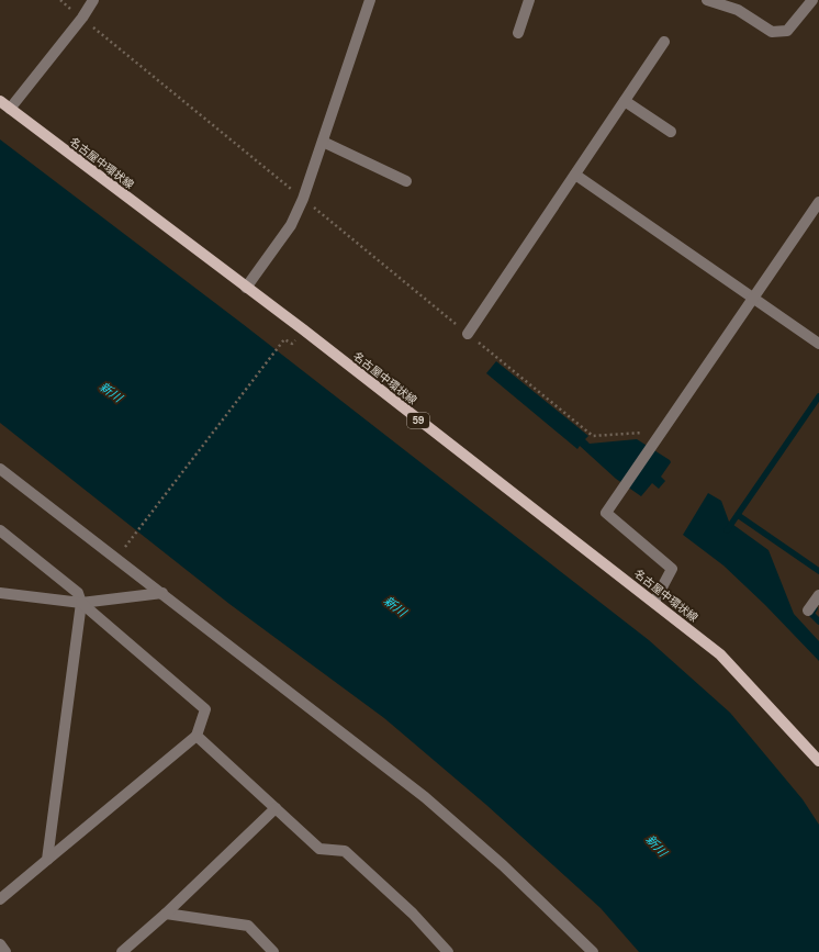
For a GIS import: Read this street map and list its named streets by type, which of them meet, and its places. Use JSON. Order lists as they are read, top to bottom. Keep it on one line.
{"streets":{"main road":["名古屋中環状線","59"]},"water":["新川"]}
